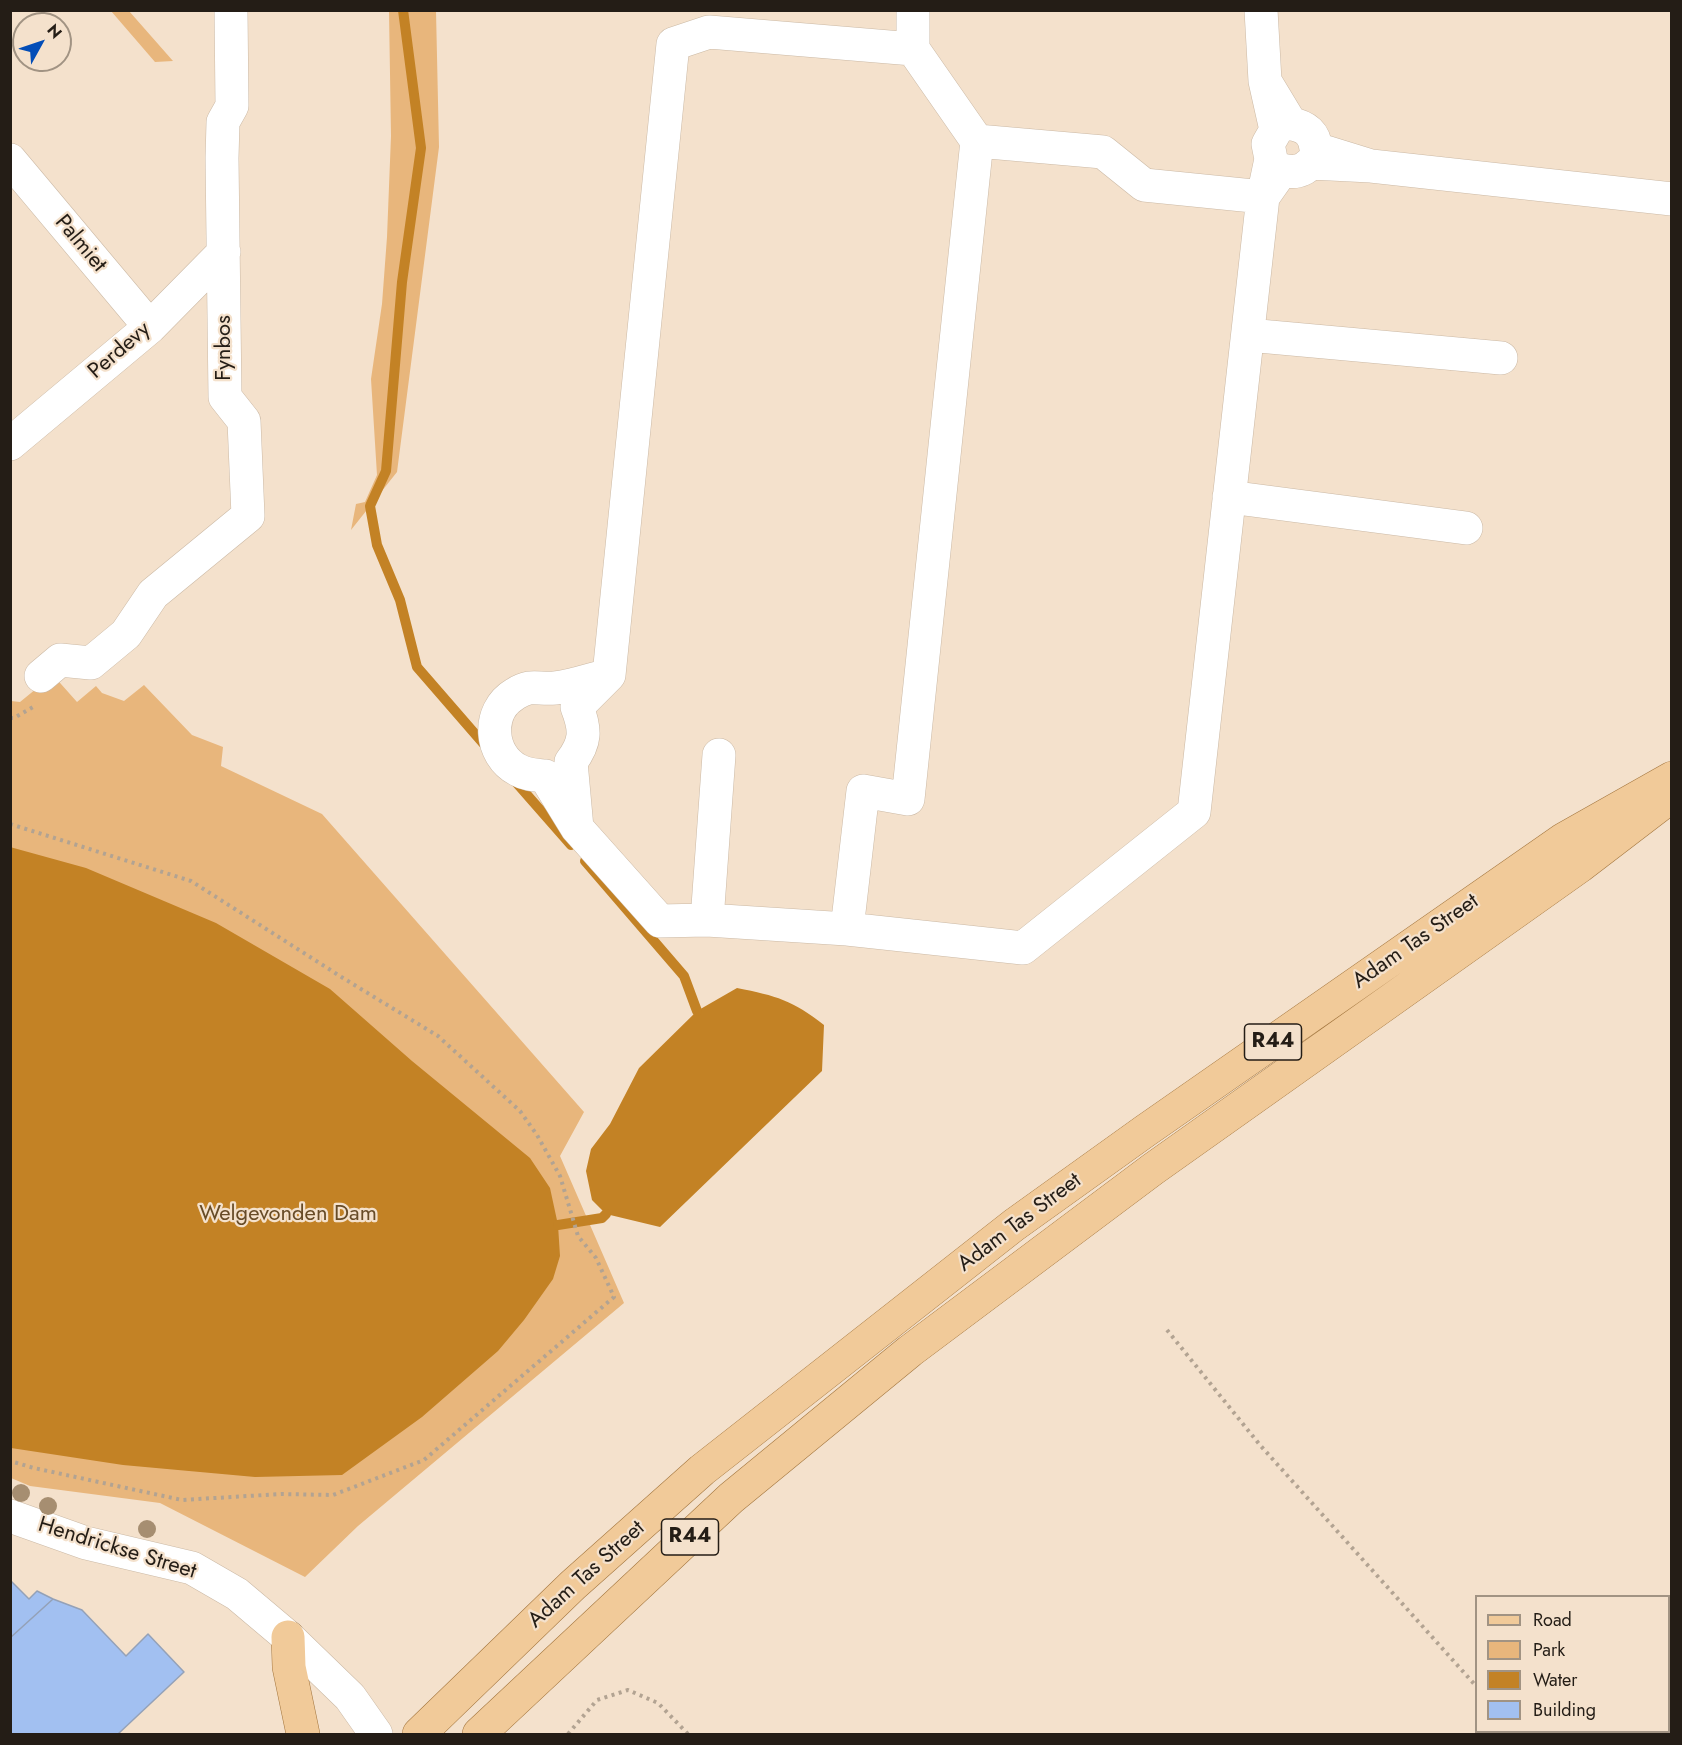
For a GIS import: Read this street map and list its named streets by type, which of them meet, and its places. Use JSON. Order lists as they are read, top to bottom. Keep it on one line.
{"streets":{"main road":["Adam Tas Street","R44"],"street":["Palmiet","Fynbos","Perdevy","Hendrickse Street"]},"crossings":[["Palmiet","Perdevy"],["Fynbos","Perdevy"]],"parks":["Welgevonden Dam"],"legend":["Road","Park","Water","Building"],"north":"top right"}
